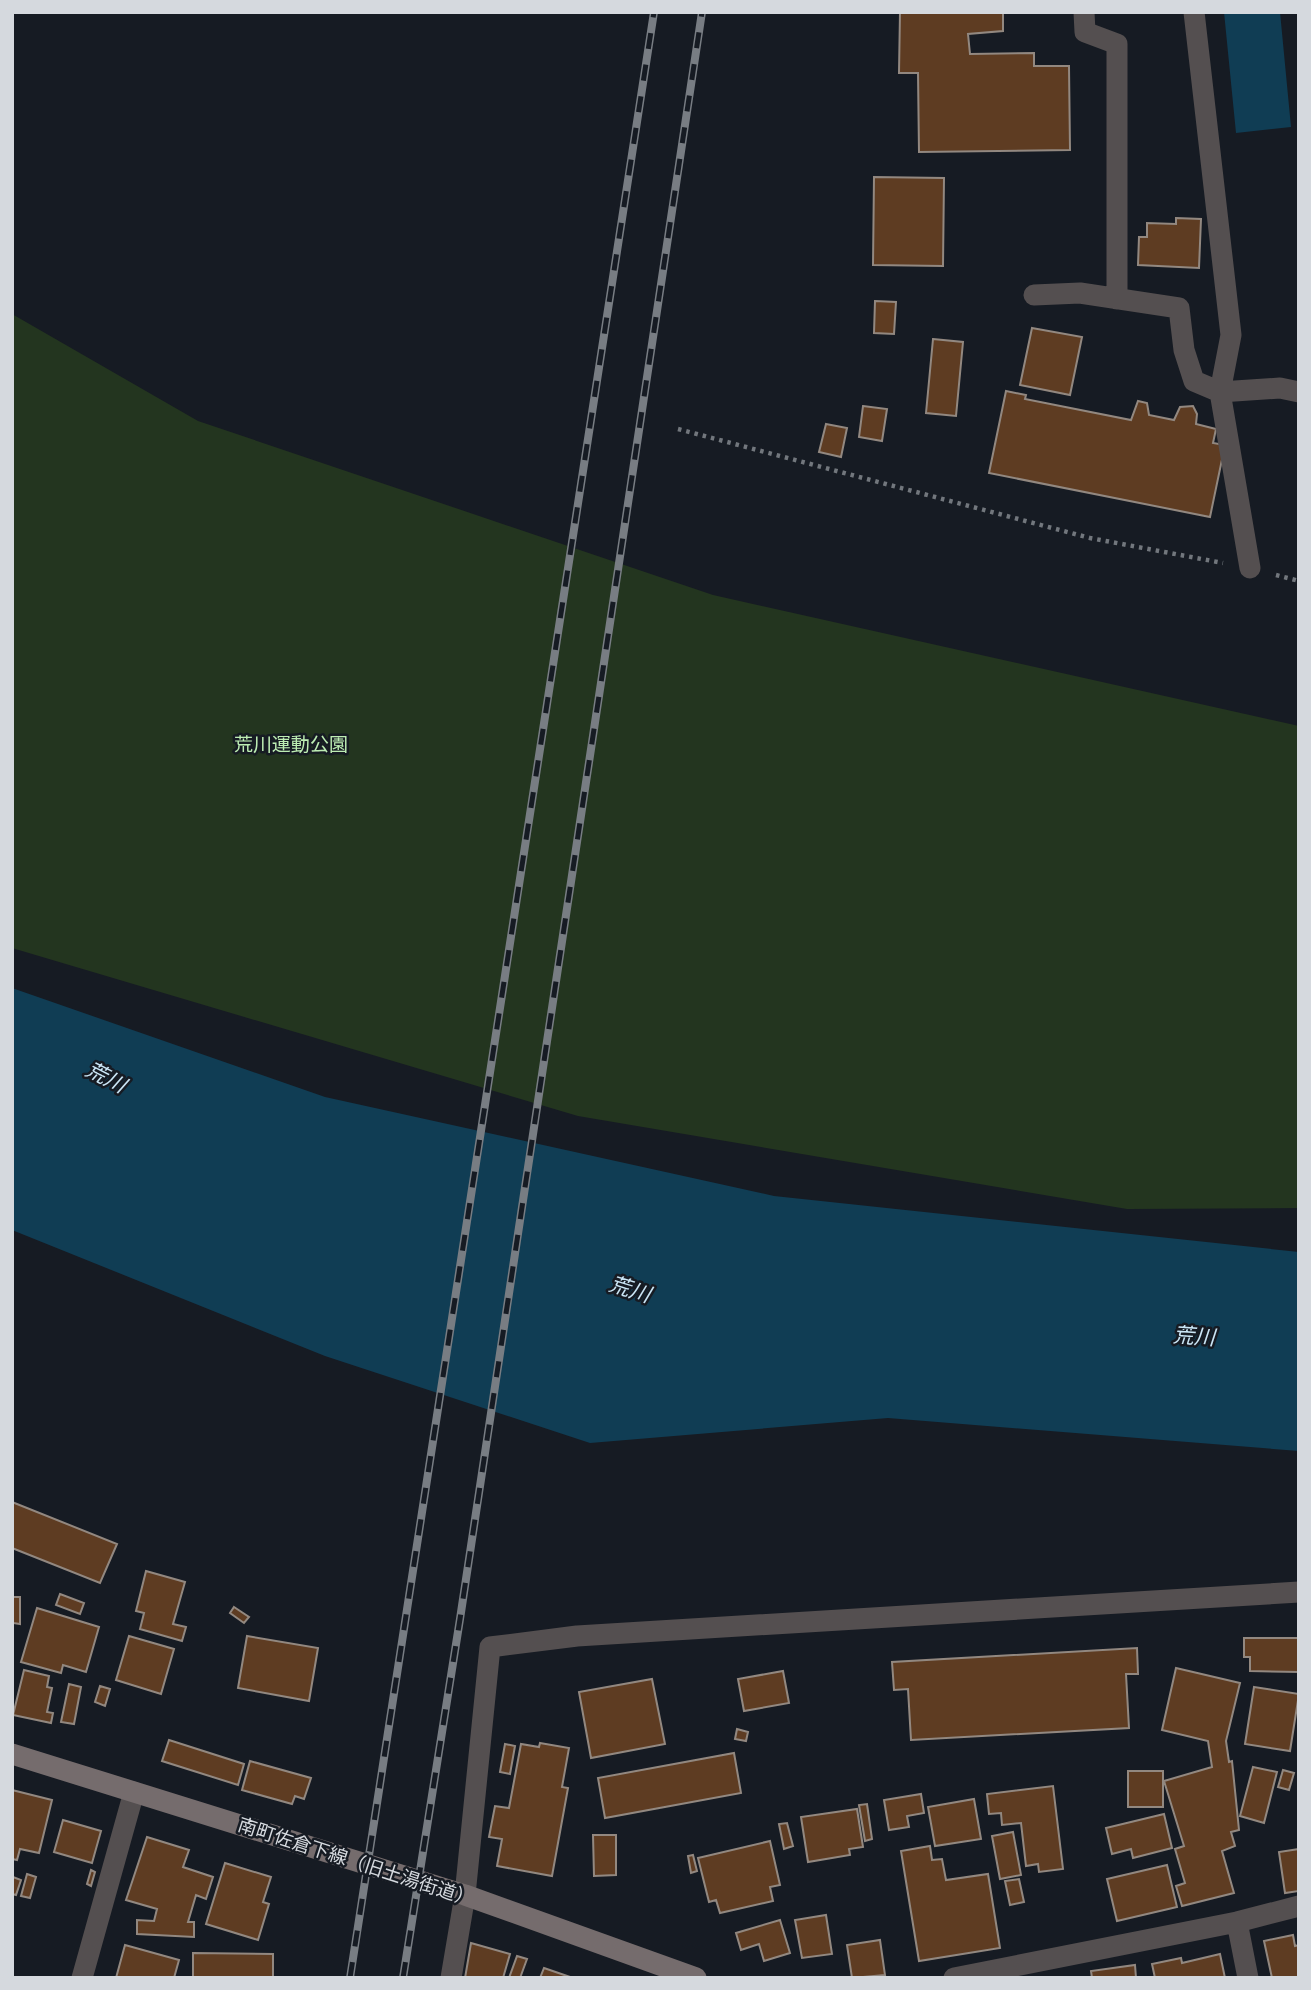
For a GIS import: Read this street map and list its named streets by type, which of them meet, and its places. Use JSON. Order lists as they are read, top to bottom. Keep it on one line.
{"streets":{"street":["南町佐倉下線（旧土湯街道）"]},"water":["荒川"],"parks":["荒川運動公園"]}
